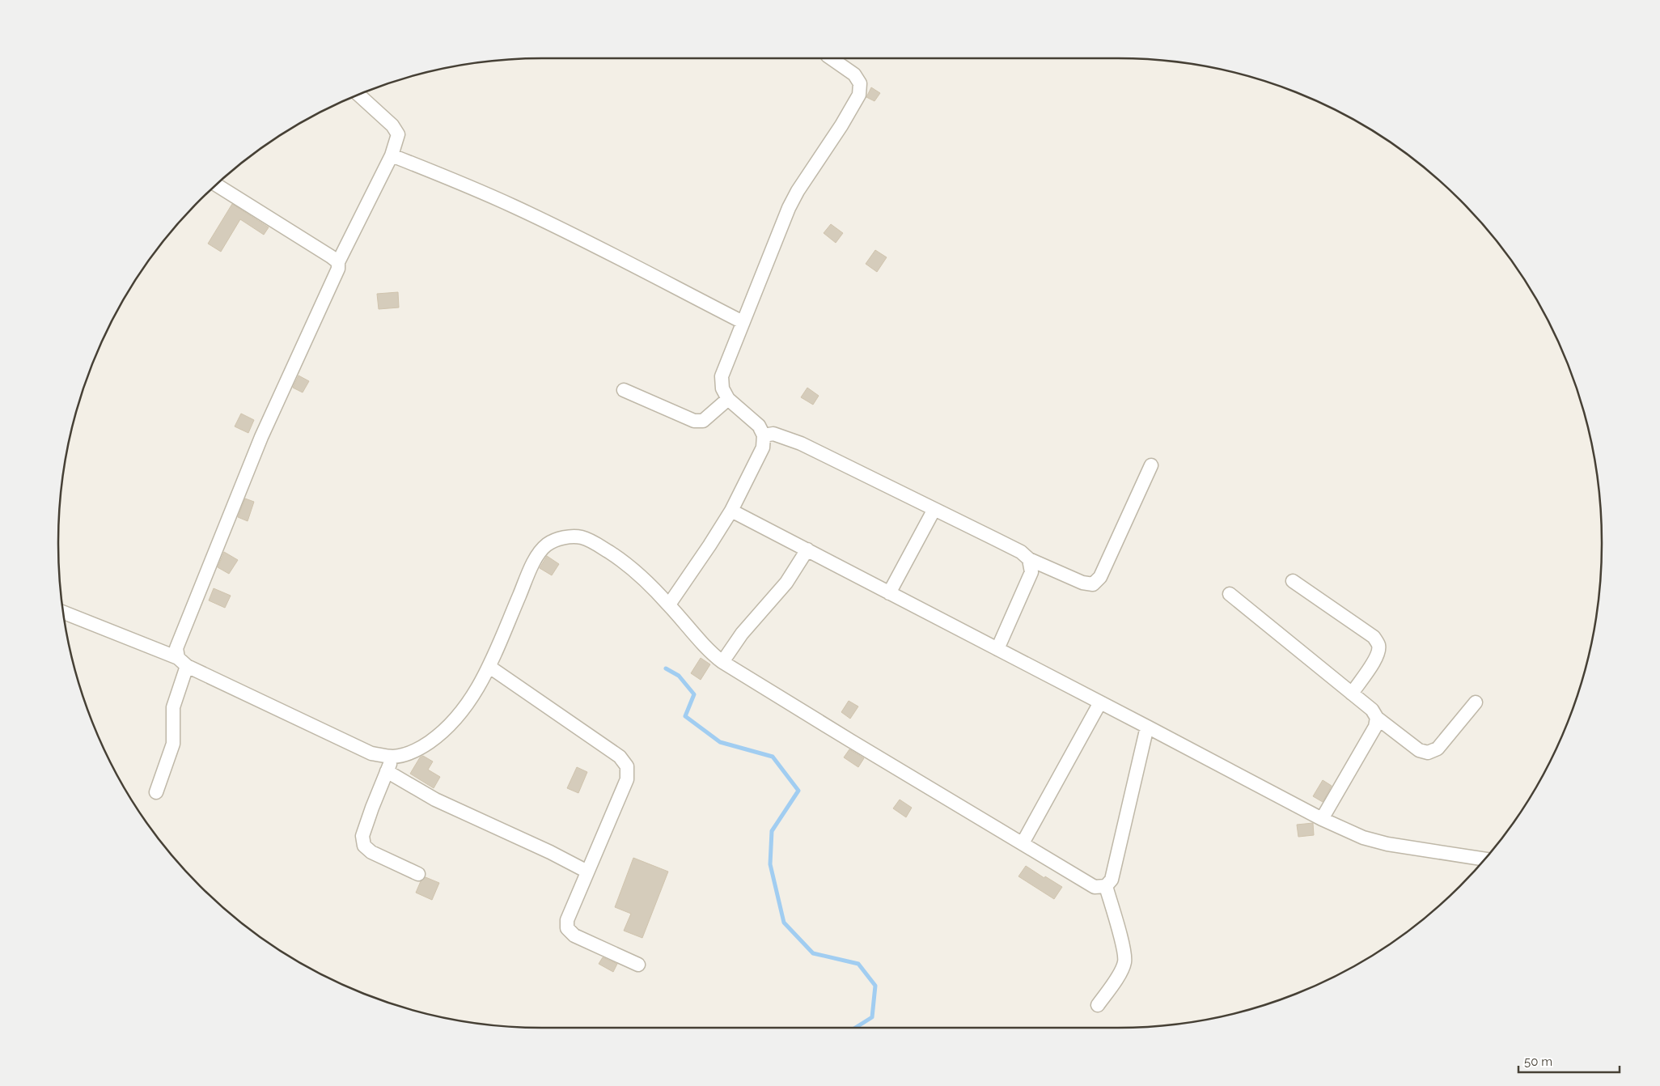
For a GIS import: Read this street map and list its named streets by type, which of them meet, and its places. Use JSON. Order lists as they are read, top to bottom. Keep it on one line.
{"scale_bar":"50 m"}
